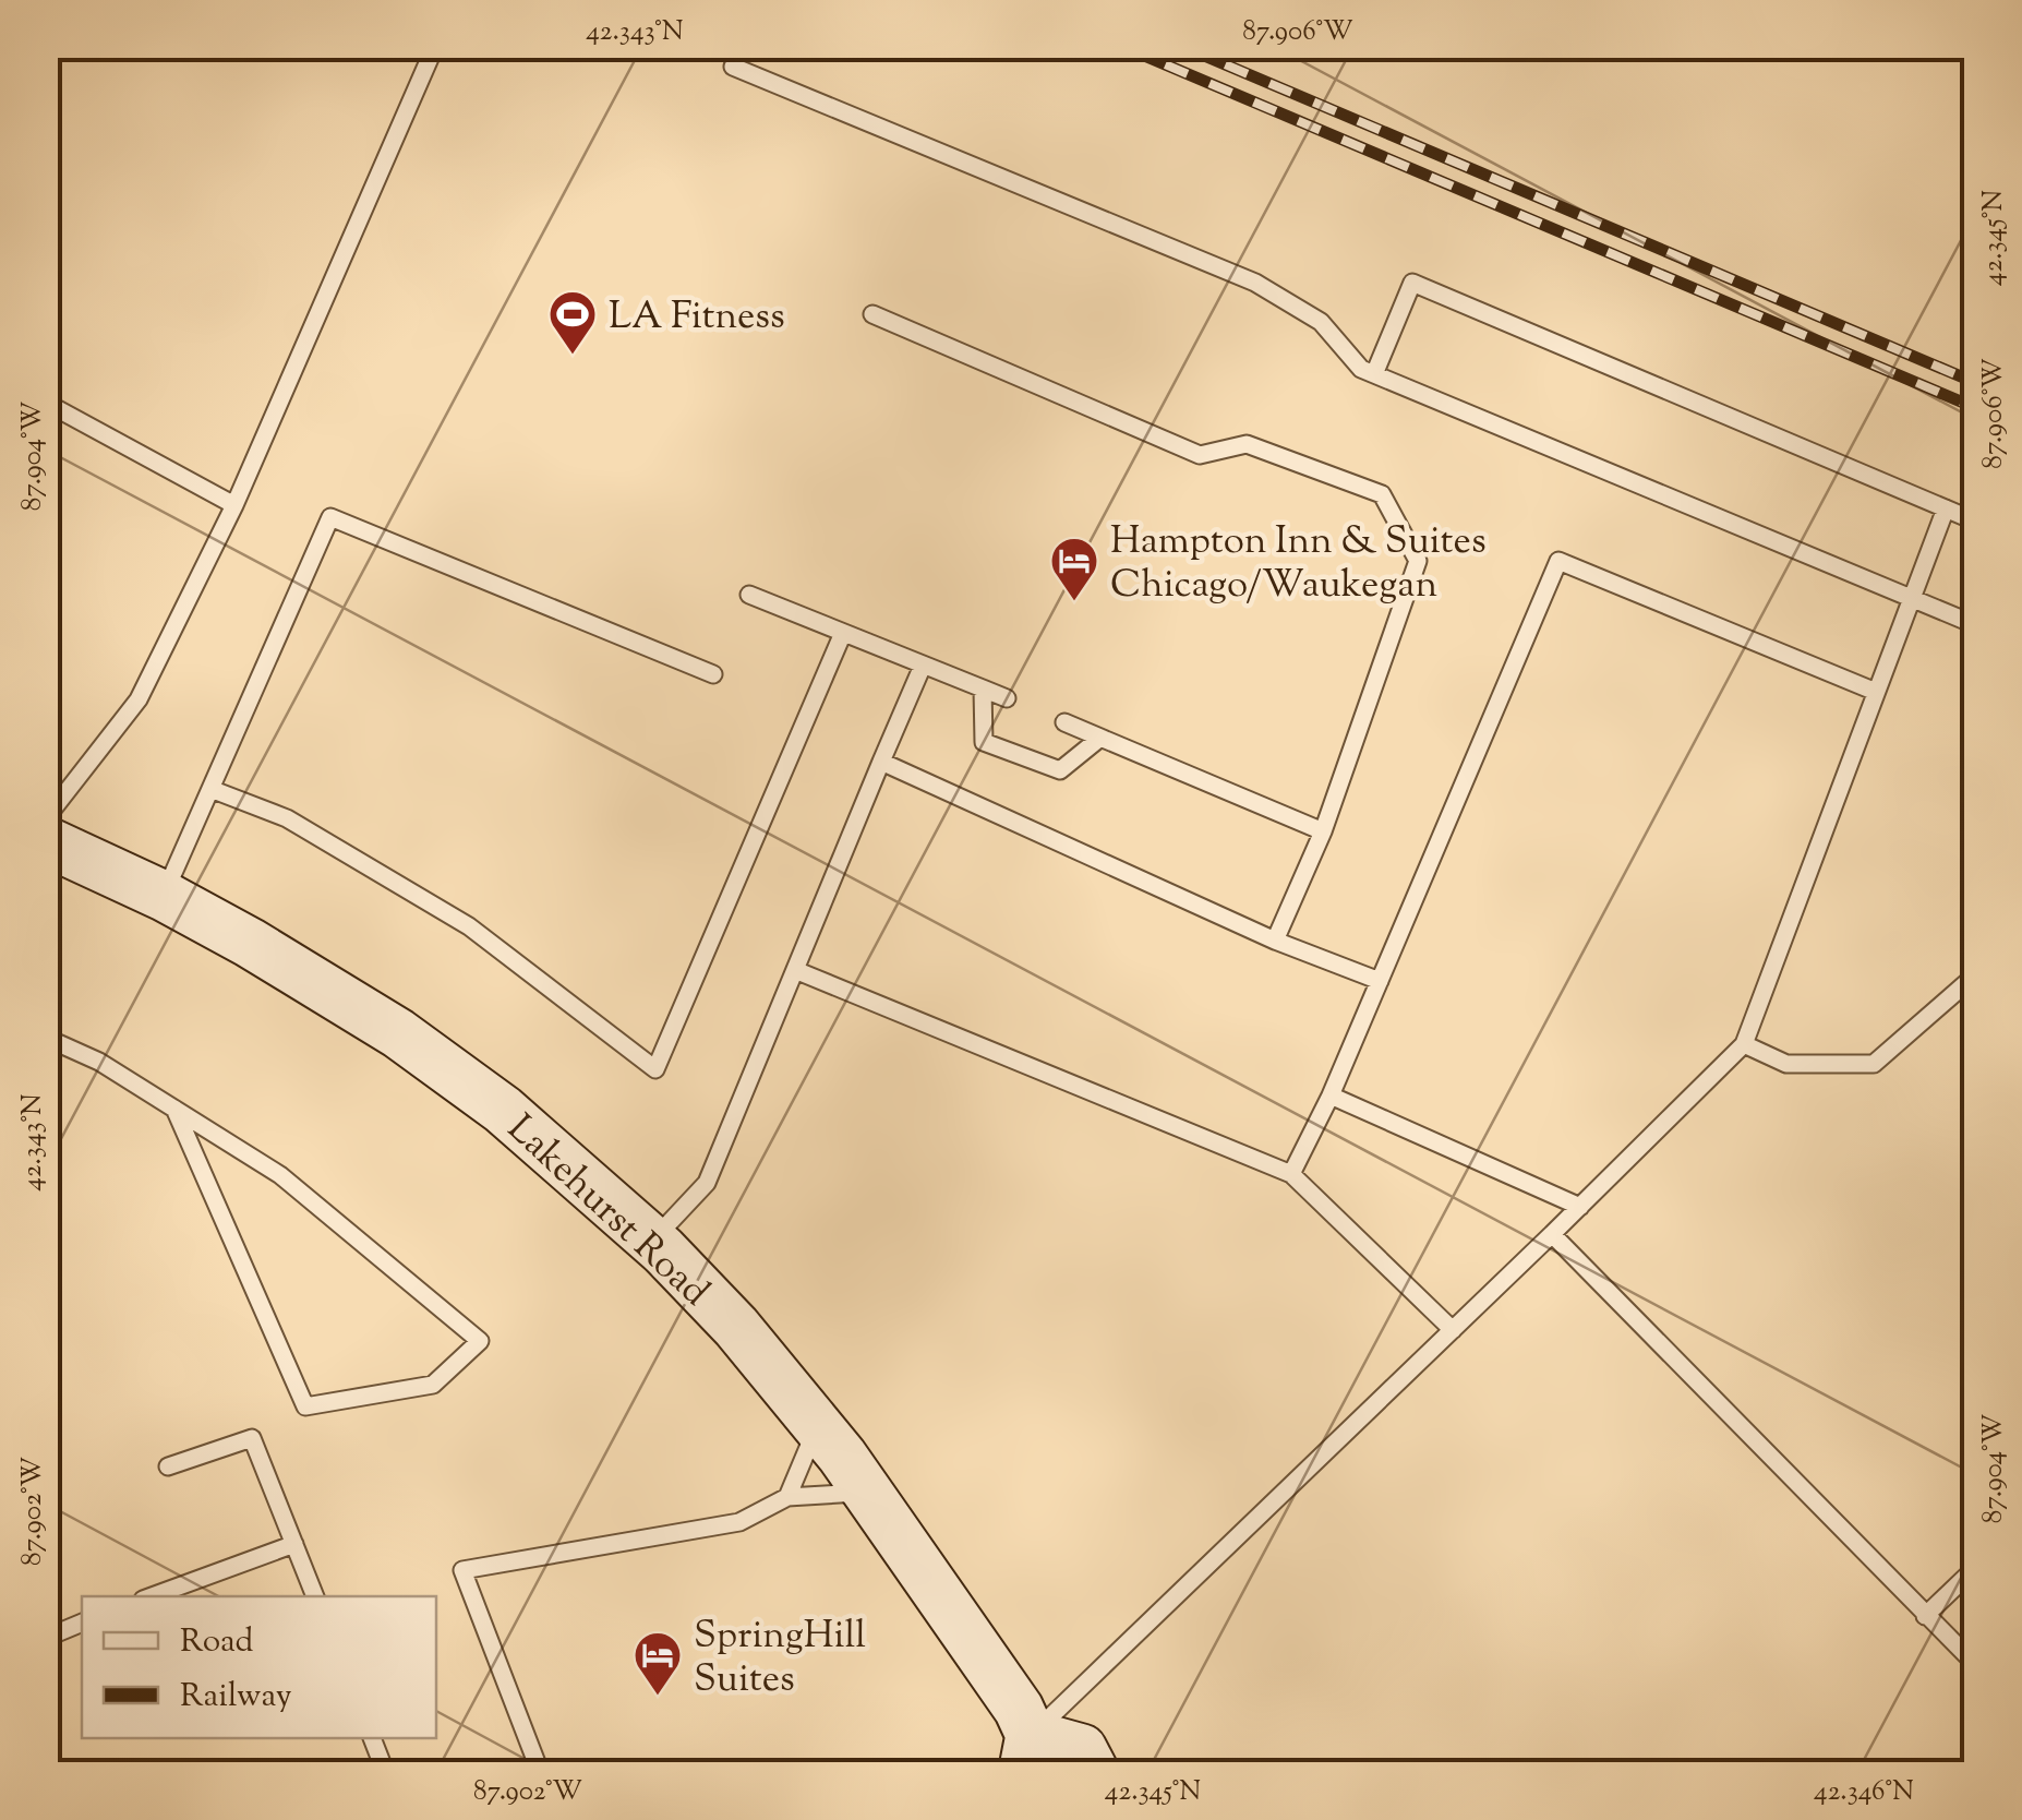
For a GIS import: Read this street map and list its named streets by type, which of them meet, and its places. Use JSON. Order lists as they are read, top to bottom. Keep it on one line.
{"streets":{"street":["Lakehurst Road"]},"places":{"sports":["LA Fitness"],"hotel":["Hampton Inn & Suites Chicago/Waukegan","SpringHill Suites"]},"legend":["Road","Railway"],"coordinates":["42.343°N","87.906°W","42.345°N","87.904°W","87.902°W","42.346°N"]}
